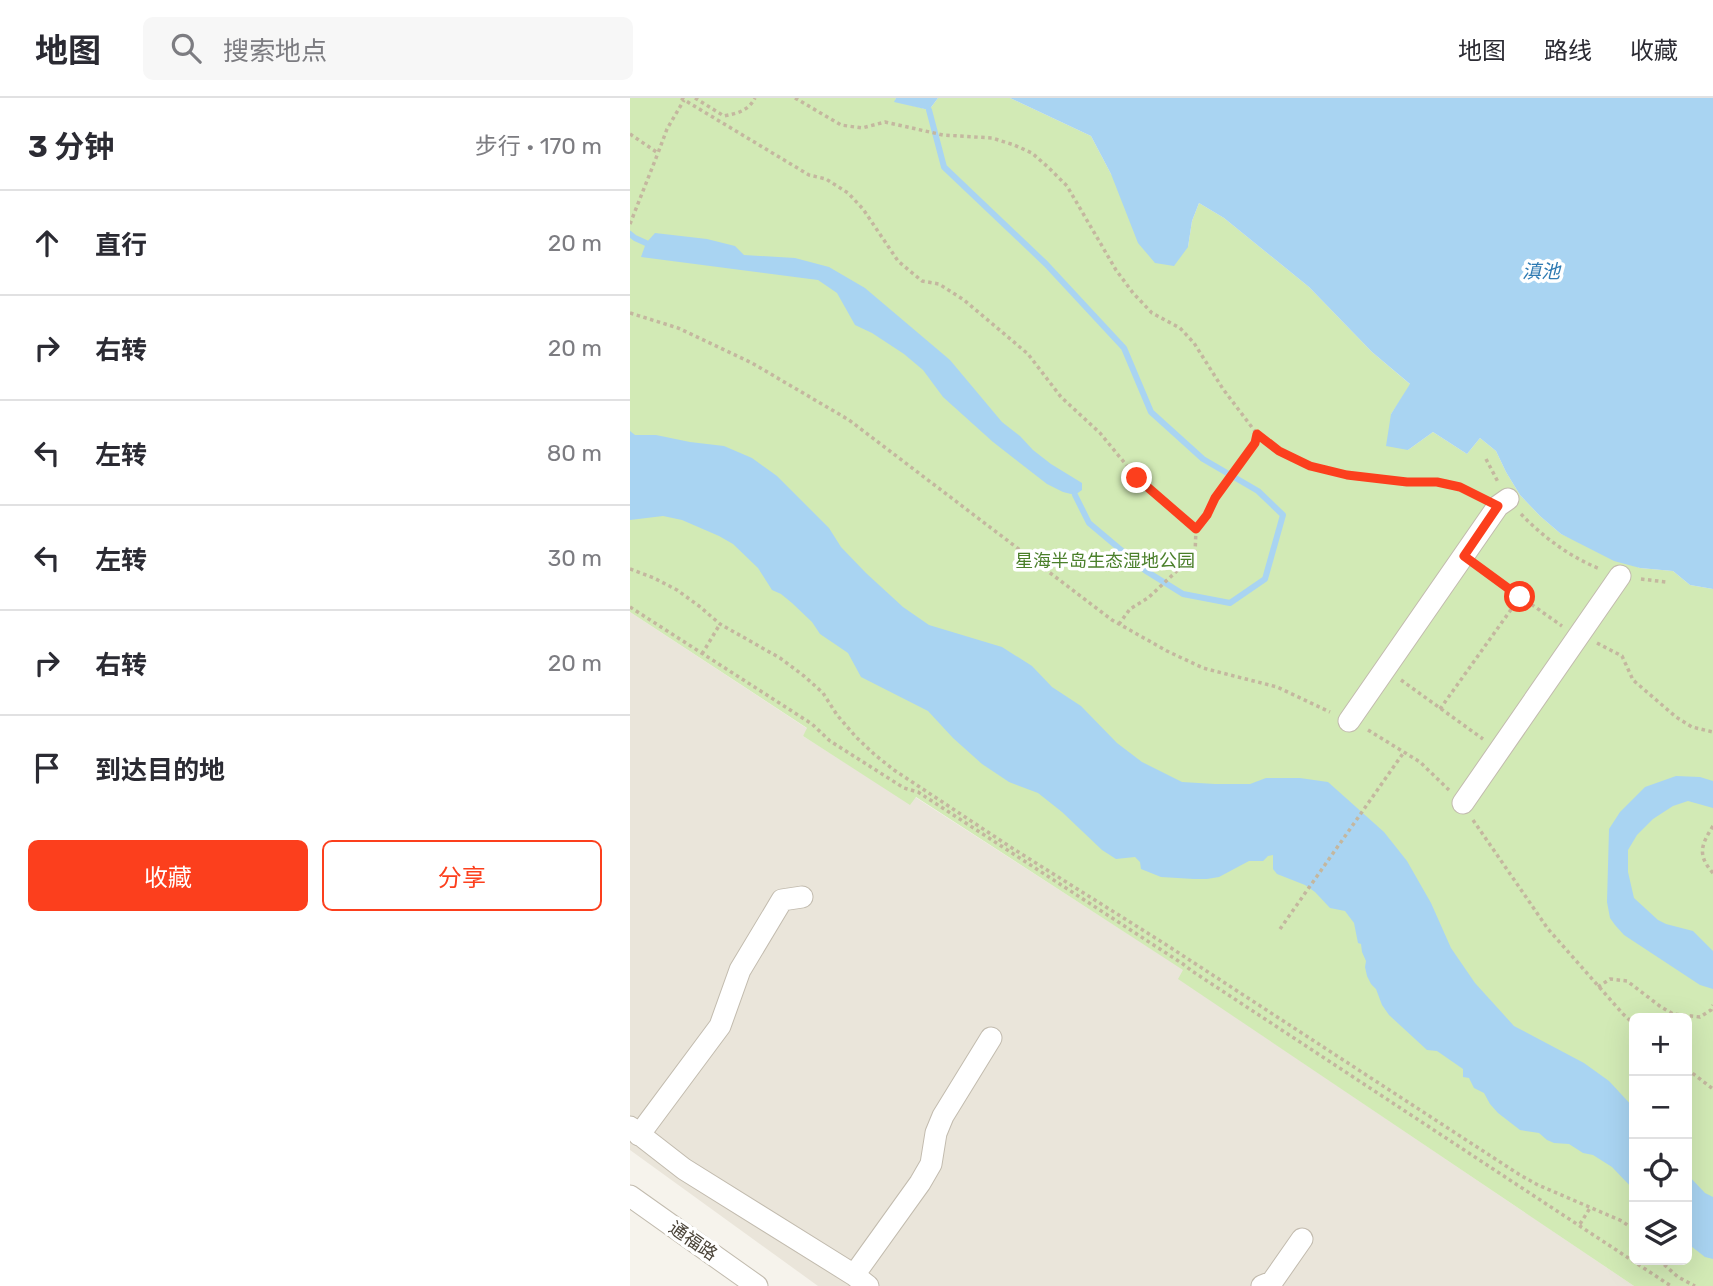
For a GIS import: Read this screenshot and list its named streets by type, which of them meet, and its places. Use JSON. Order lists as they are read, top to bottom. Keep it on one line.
{"streets":{"street":["通福路"]},"water":["滇池"],"parks":["星海半岛生态湿地公园"],"page":{"header":"地图","search":"搜索地点","nav":["地图","路线","收藏"],"heading":["3 分钟","步行 · 170 m"],"list":[["直行","20 m"],["右转","20 m"],["左转","80 m"],["左转","30 m"],["右转","20 m"],"到达目的地"],"buttons":["收藏","分享"],"map_buttons":["+","−"]}}
